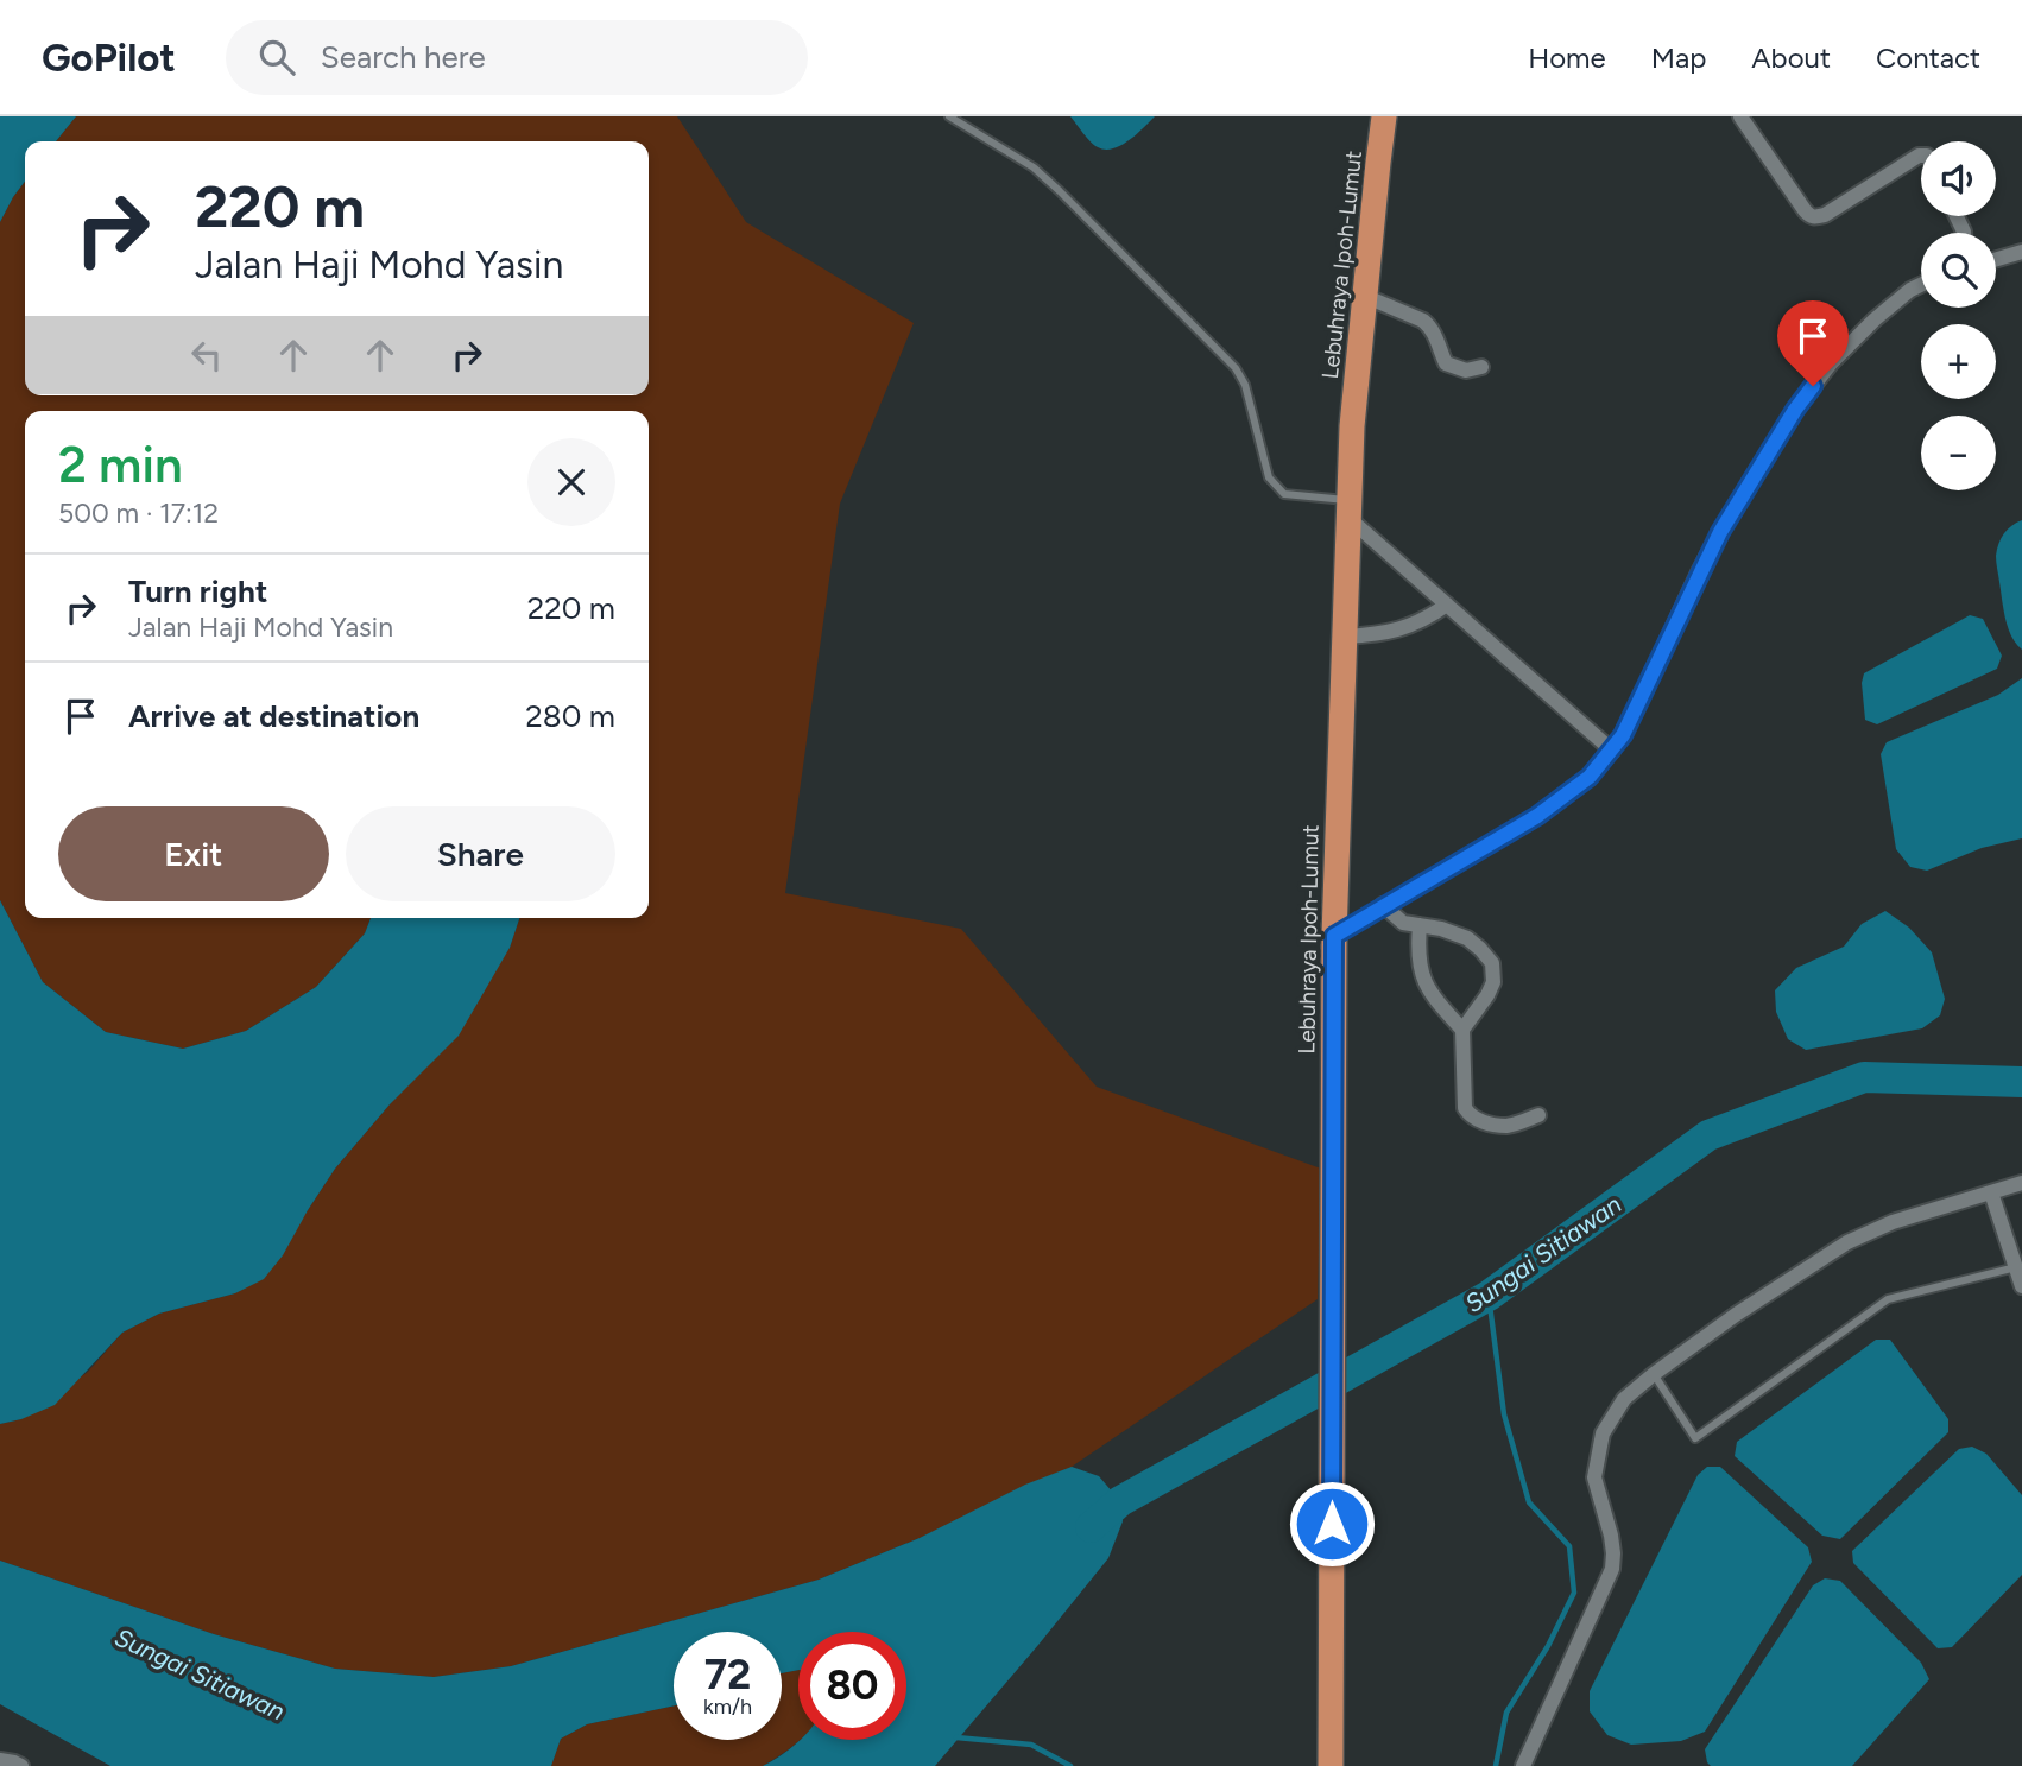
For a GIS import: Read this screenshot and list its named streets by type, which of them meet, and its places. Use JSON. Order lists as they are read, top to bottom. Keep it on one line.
{"streets":{"highway":["Lebuhraya Ipoh-Lumut"]},"water":["Sungai Sitiawan"],"page":{"header":"GoPilot","search":"Search here","nav":["Home","Map","About","Contact"],"map_buttons":["+","−"],"turn":["220 m","Jalan Haji Mohd Yasin"],"heading":["2 min","500 m · 17:12"],"list":[{"name":"Turn right","note":"Jalan Haji Mohd Yasin","value":"220 m"},{"name":"Arrive at destination","value":"280 m"}],"buttons":["Exit","Share"],"speed":"72 km/h","limit":"80"}}
